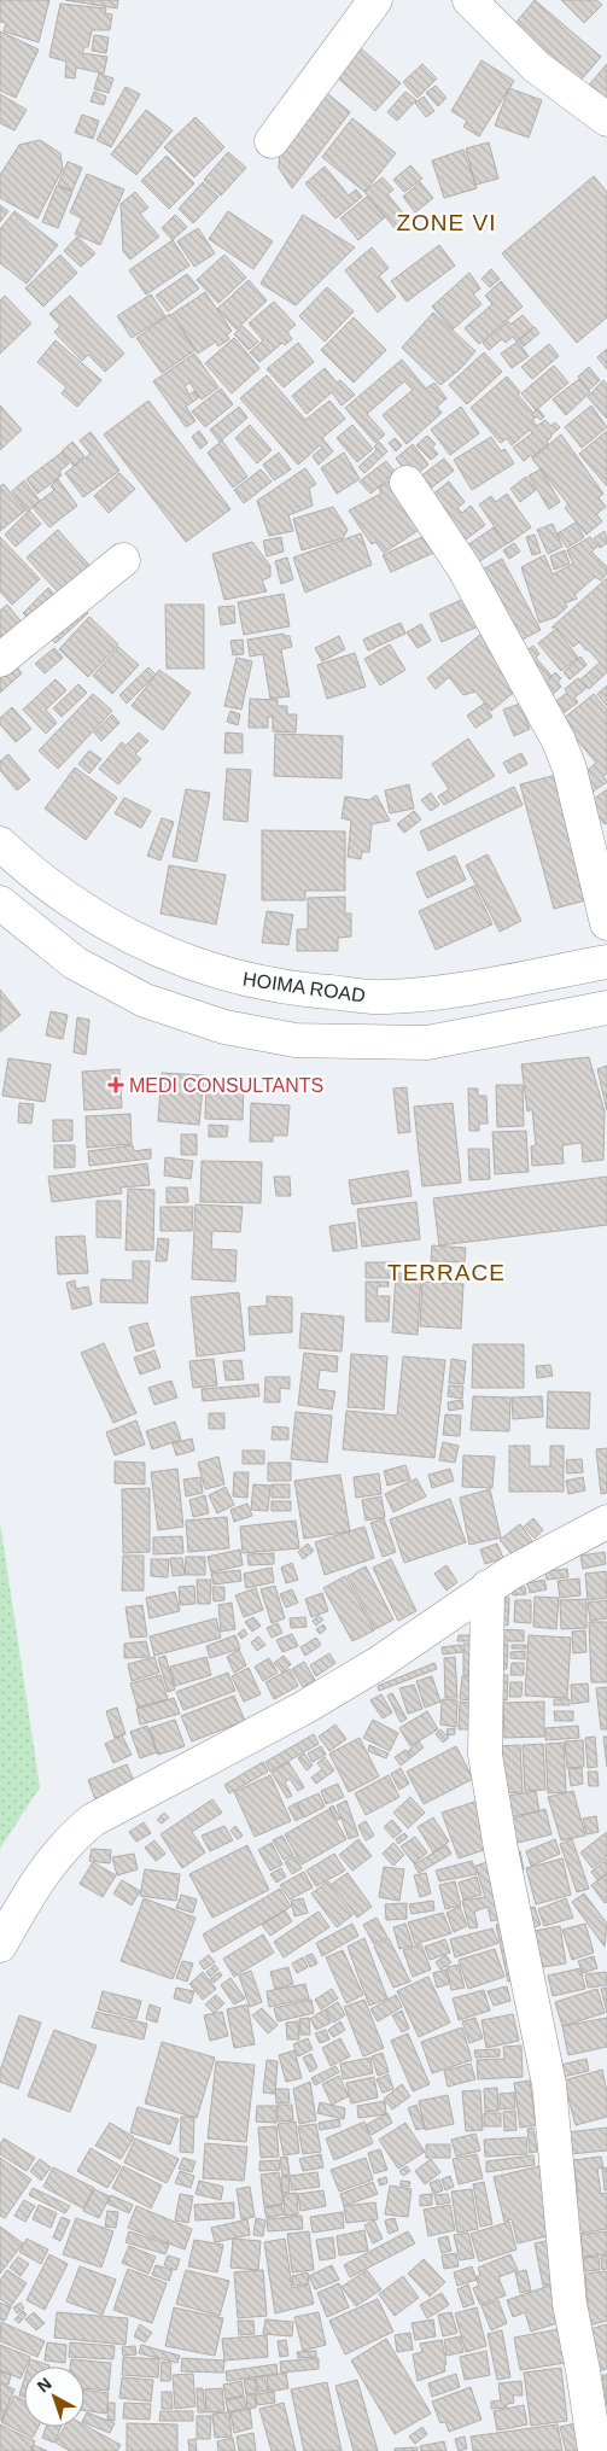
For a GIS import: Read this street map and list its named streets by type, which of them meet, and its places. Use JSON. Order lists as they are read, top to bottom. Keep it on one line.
{"streets":{"street":["HOIMA ROAD"]},"districts":["ZONE VI","TERRACE"],"places":{"health":["MEDI CONSULTANTS"]},"north":"top left"}
